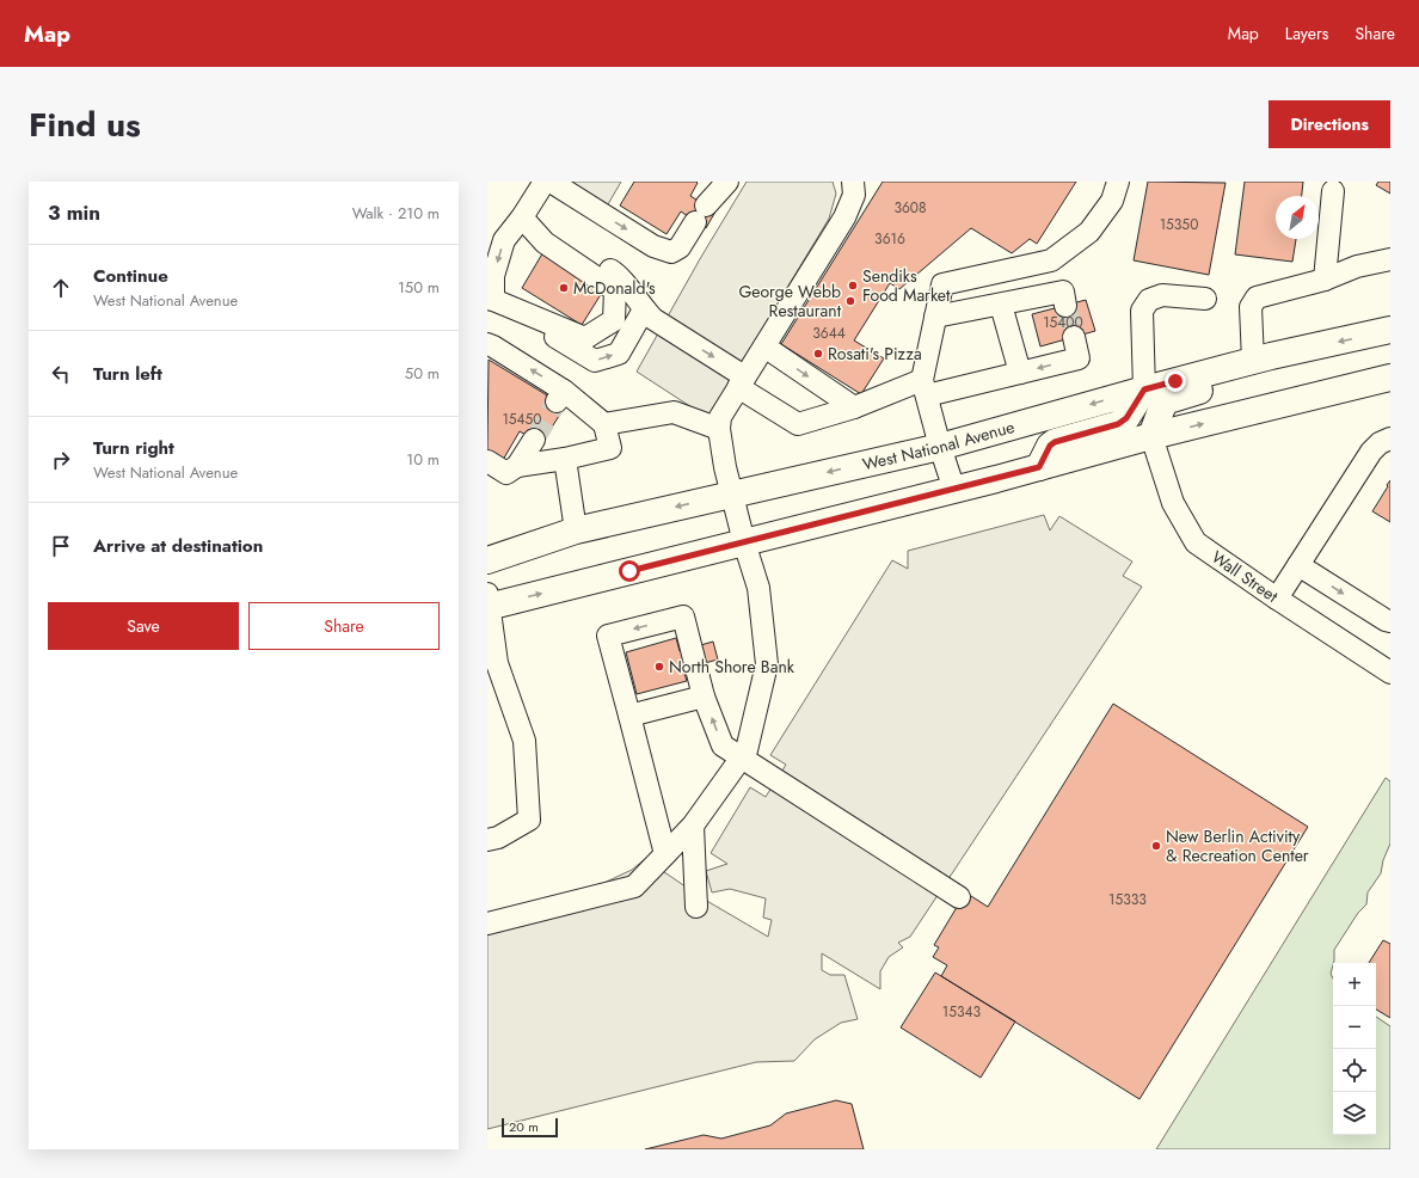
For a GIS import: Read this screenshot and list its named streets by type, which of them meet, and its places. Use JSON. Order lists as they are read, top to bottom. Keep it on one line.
{"streets":{"main road":["West National Avenue"],"street":["Wall Street"]},"places":["Sendiks Food Market","McDonald's","George Webb Restaurant","Rosati's Pizza","North Shore Bank","New Berlin Activity & Recreation Center"],"house_numbers":["3608","15350","3616","15400","3644","15450","15333","15343"],"scale_bar":"20 m","north":"top right","page":{"header":"Map","nav":["Map","Layers","Share"],"title":"Find us","buttons":["Directions",["Save","Share"]],"heading":["3 min","Walk · 210 m"],"list":[["Continue","West National Avenue","150 m"],["Turn left","50 m"],["Turn right","West National Avenue","10 m"],"Arrive at destination"],"map_buttons":["+","−"],"scale":"20 m"}}
